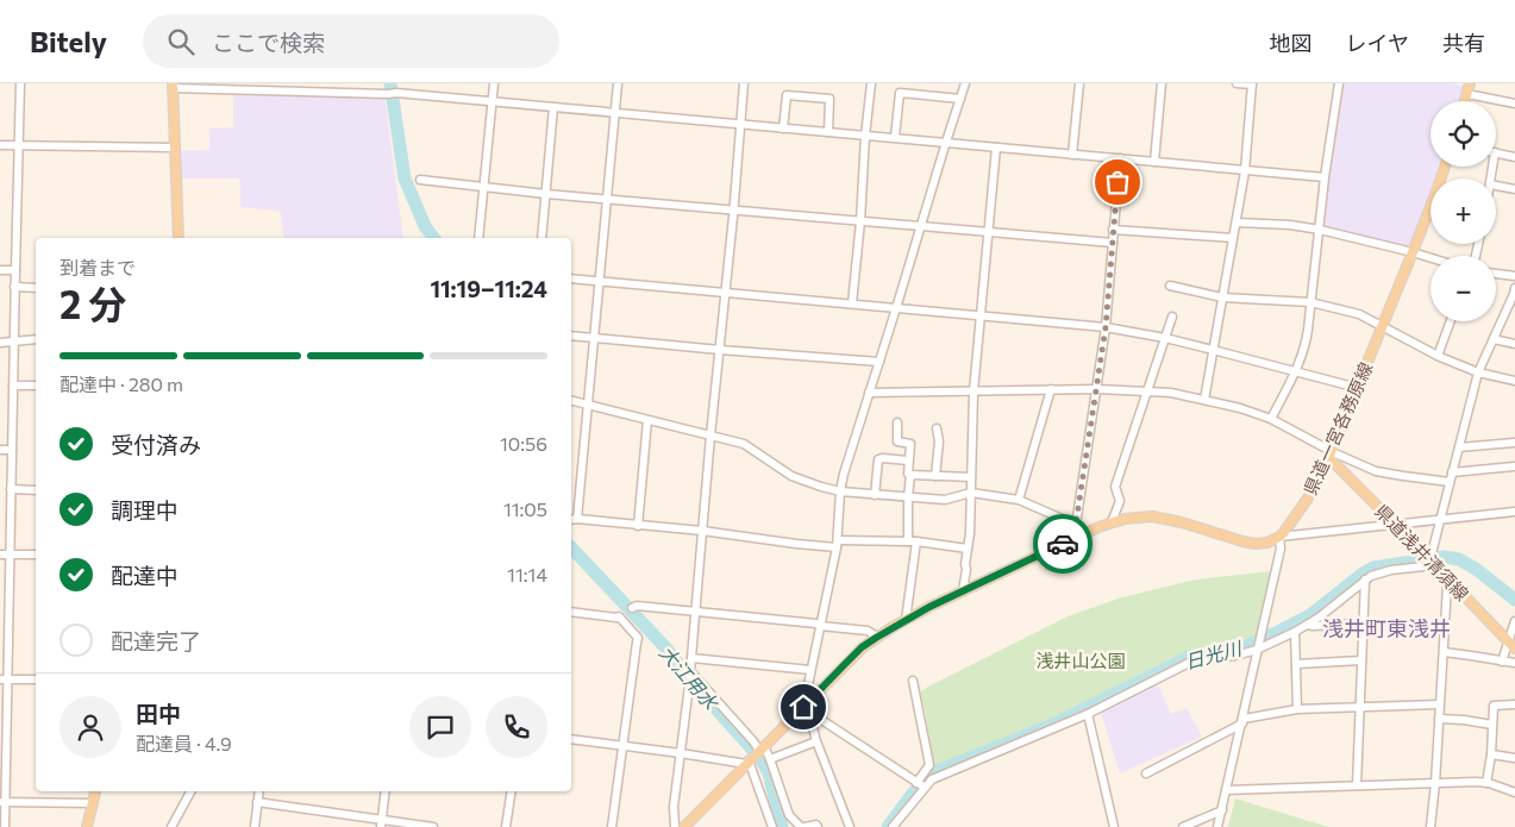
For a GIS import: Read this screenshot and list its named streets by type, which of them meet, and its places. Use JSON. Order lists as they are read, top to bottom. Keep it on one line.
{"streets":{"main road":["県道一宮各務原線","県道浅井清須線"]},"crossings":[["県道一宮各務原線","県道浅井清須線"]],"districts":["浅井町東浅井"],"water":["日光川","大江用水"],"parks":["浅井山公園"],"page":{"header":"Bitely","search":"ここで検索","nav":["地図","レイヤ","共有"],"map_buttons":["+","−"],"heading":["2 分","到着まで","11:19–11:24"],"panel":["田中","配達員 · 4.9"],"bar":"配達中 · 280 m","list":[["受付済み","10:56"],["調理中","11:05"],["配達中","11:14"],"配達完了"]}}
